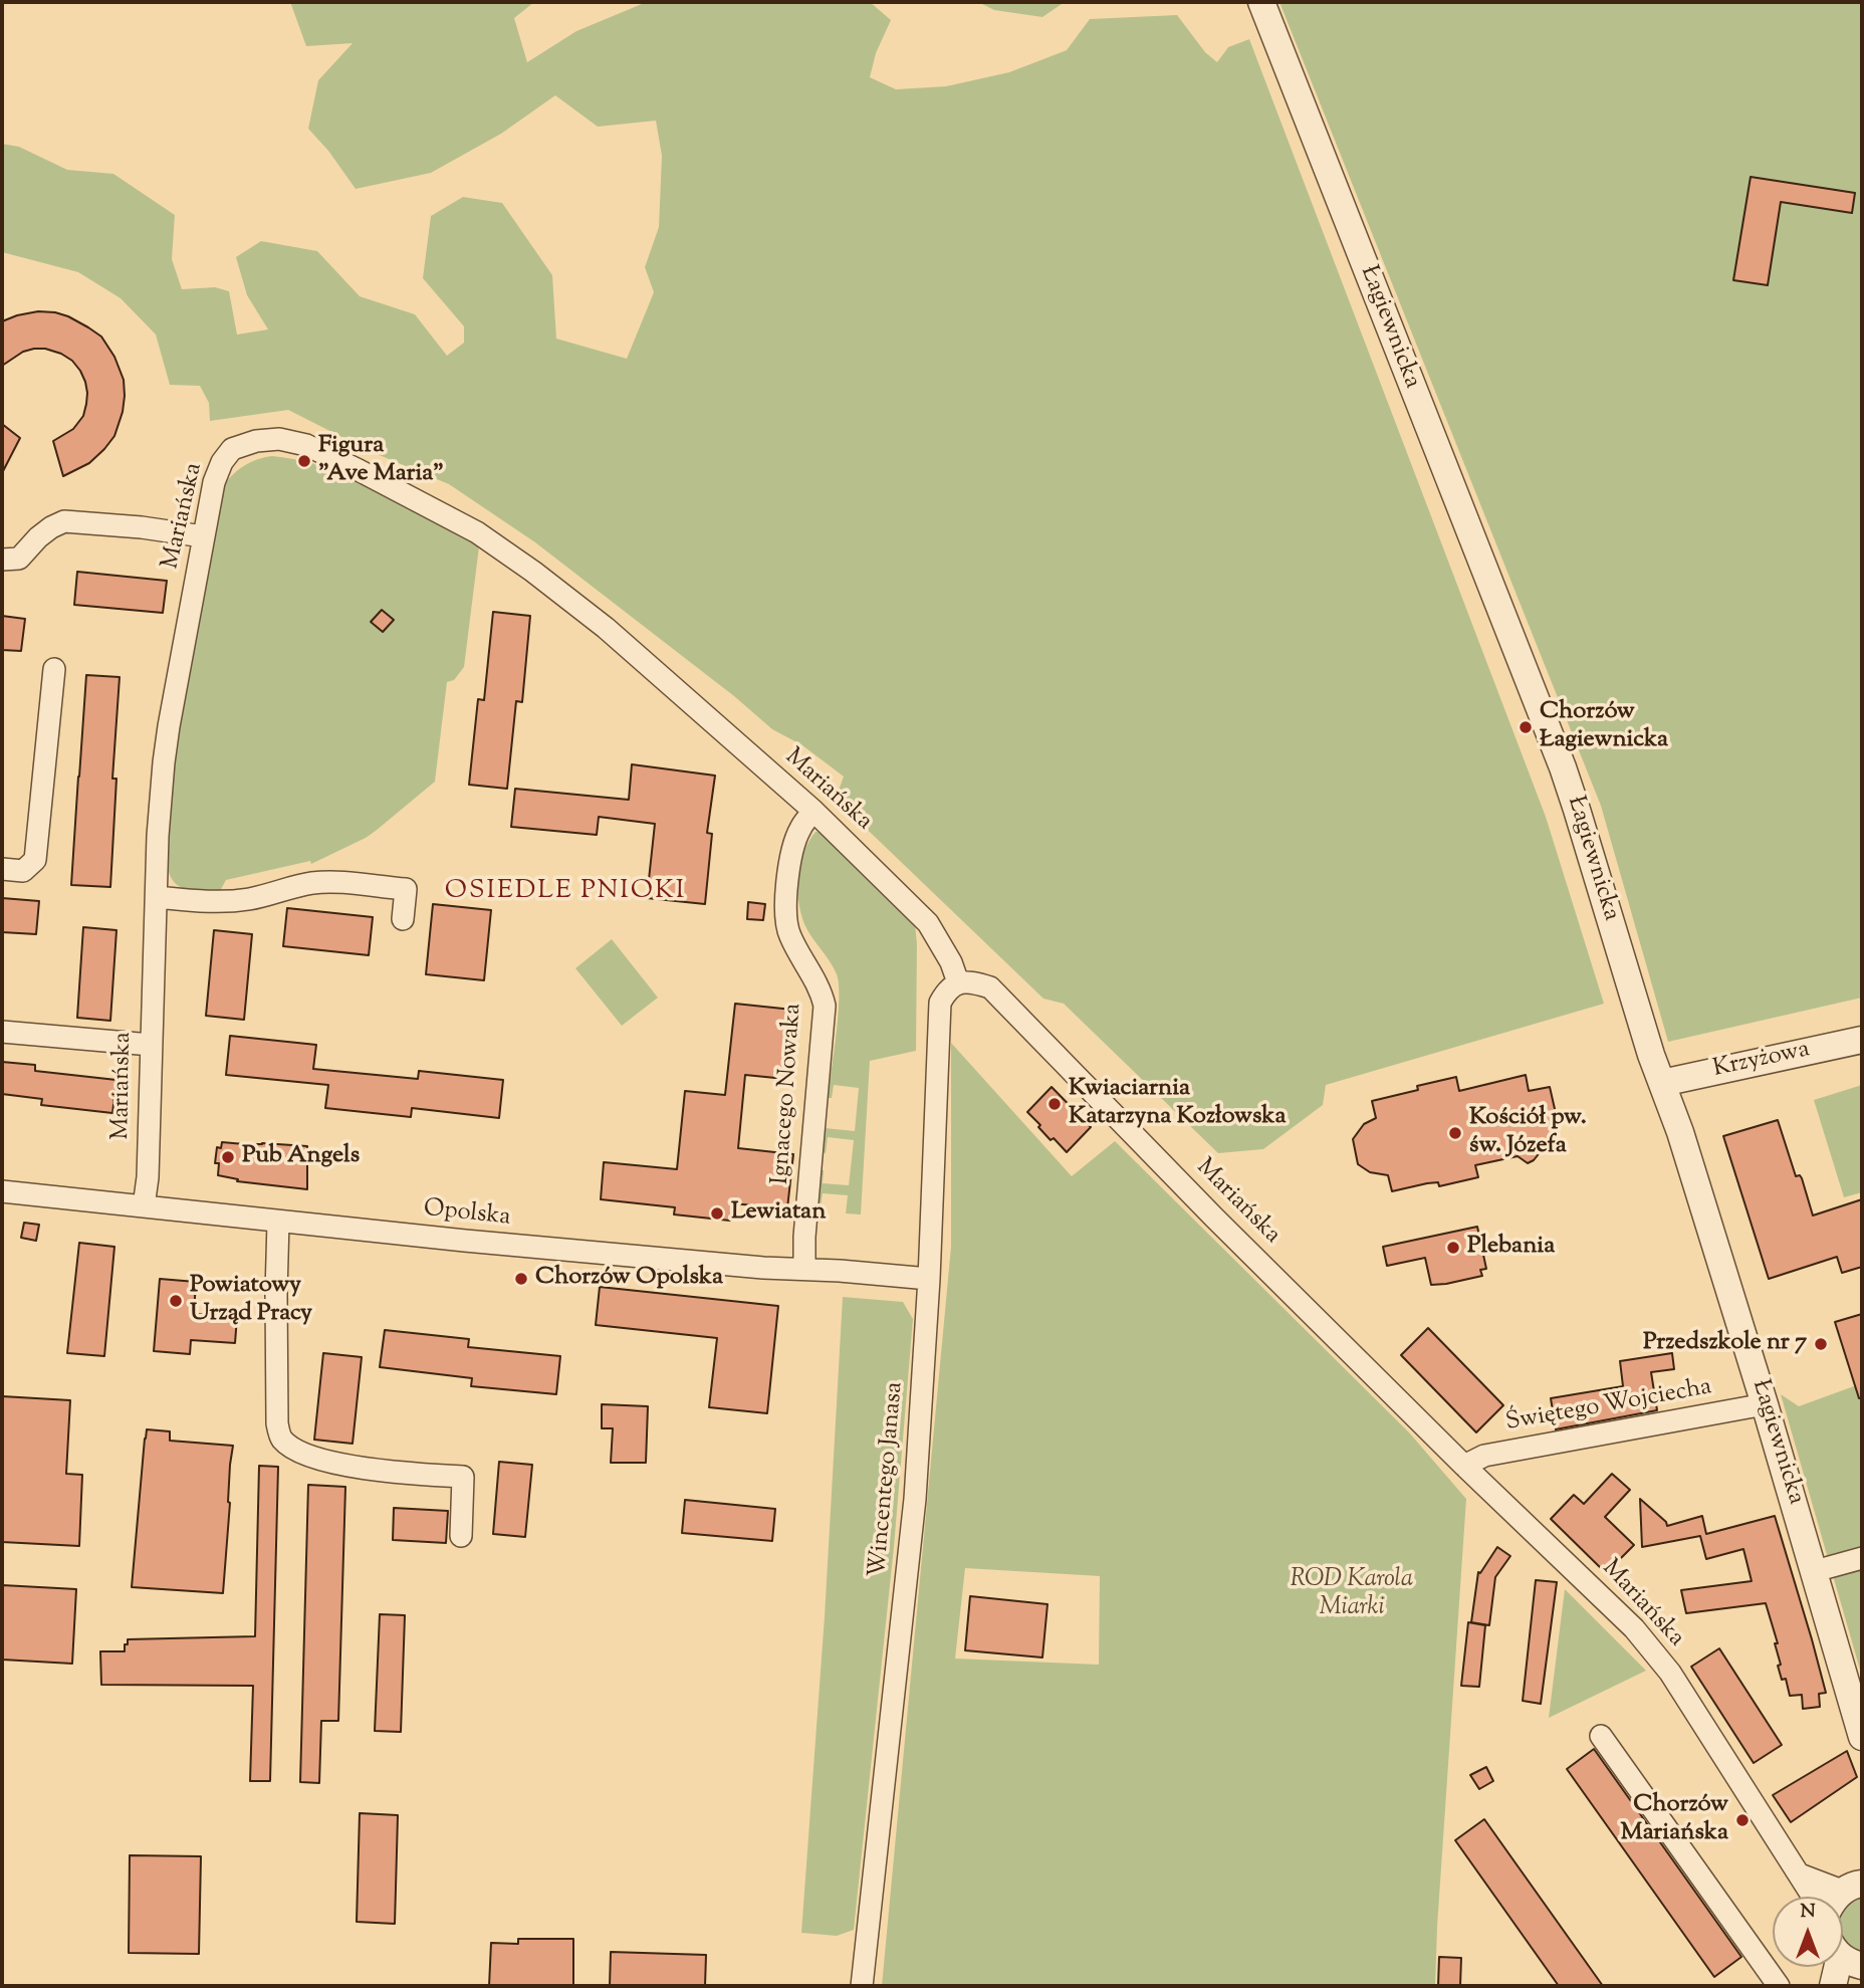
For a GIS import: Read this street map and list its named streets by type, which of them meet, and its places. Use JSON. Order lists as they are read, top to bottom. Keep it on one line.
{"streets":{"street":["Łagiewnicka","Mariańska","Krzyżowa","Ignacego Nowaka","Opolska","Świętego Wojciecha","Wincentego Janasa"]},"crossings":[["Łagiewnicka","Krzyżowa"],["Łagiewnicka","Świętego Wojciecha"],["Mariańska","Ignacego Nowaka"],["Mariańska","Opolska"],["Mariańska","Świętego Wojciecha"],["Mariańska","Wincentego Janasa"],["Ignacego Nowaka","Opolska"],["Opolska","Wincentego Janasa"]],"districts":["OSIEDLE PNIOKI"],"parks":["ROD Karola Miarki"],"places":["Figura \"Ave Maria\"","Chorzów Łagiewnicka","Kwiaciarnia Katarzyna Kozłowska","Kościół pw. św. Józefa","Pub Angels","Lewiatan","Plebania","Chorzów Opolska","Powiatowy Urząd Pracy","Przedszkole nr 7","Chorzów Mariańska"],"north":"top"}
